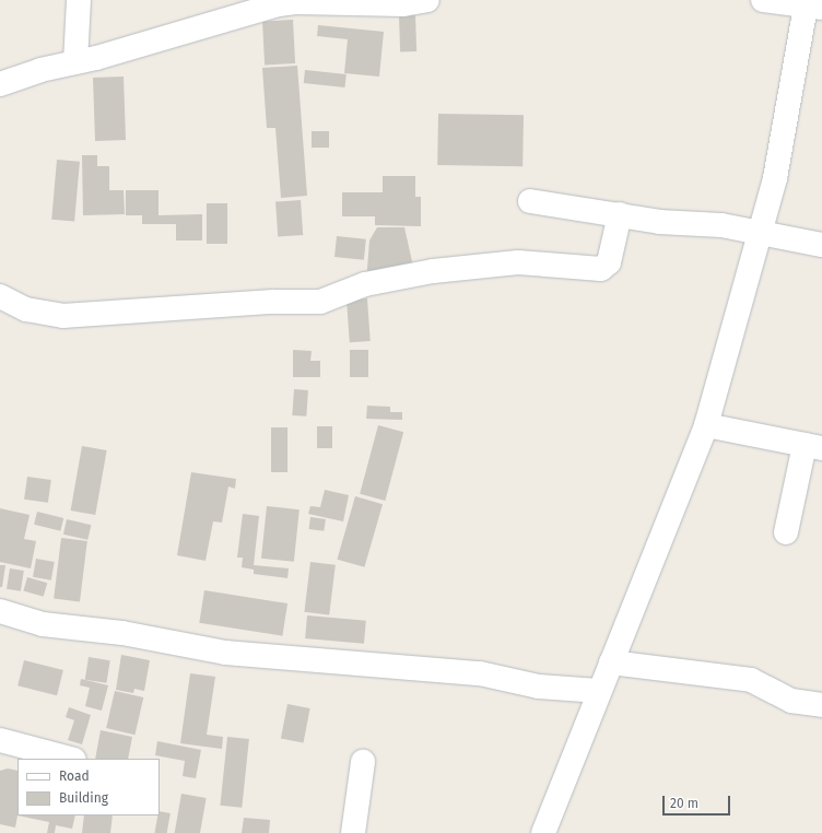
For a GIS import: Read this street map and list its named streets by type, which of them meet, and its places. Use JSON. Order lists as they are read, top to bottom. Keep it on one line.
{"legend":["Road","Building"],"scale_bar":"20 m"}
